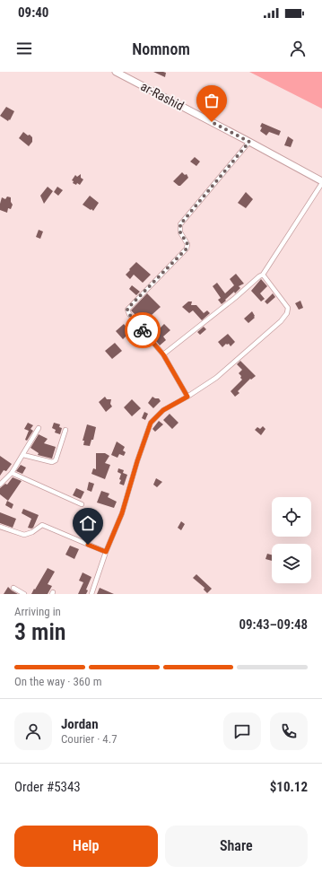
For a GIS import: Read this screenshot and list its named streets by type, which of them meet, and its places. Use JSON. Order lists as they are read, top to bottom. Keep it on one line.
{"streets":{"main road":["ar-Rashid"]},"page":{"status":"09:40","header":"Nomnom","heading":["3 min","Arriving in","09:43–09:48"],"panel":["Jordan","Courier · 4.7","Order #5343","$10.12"],"bar":"On the way · 360 m","buttons":["Help","Share"]}}
